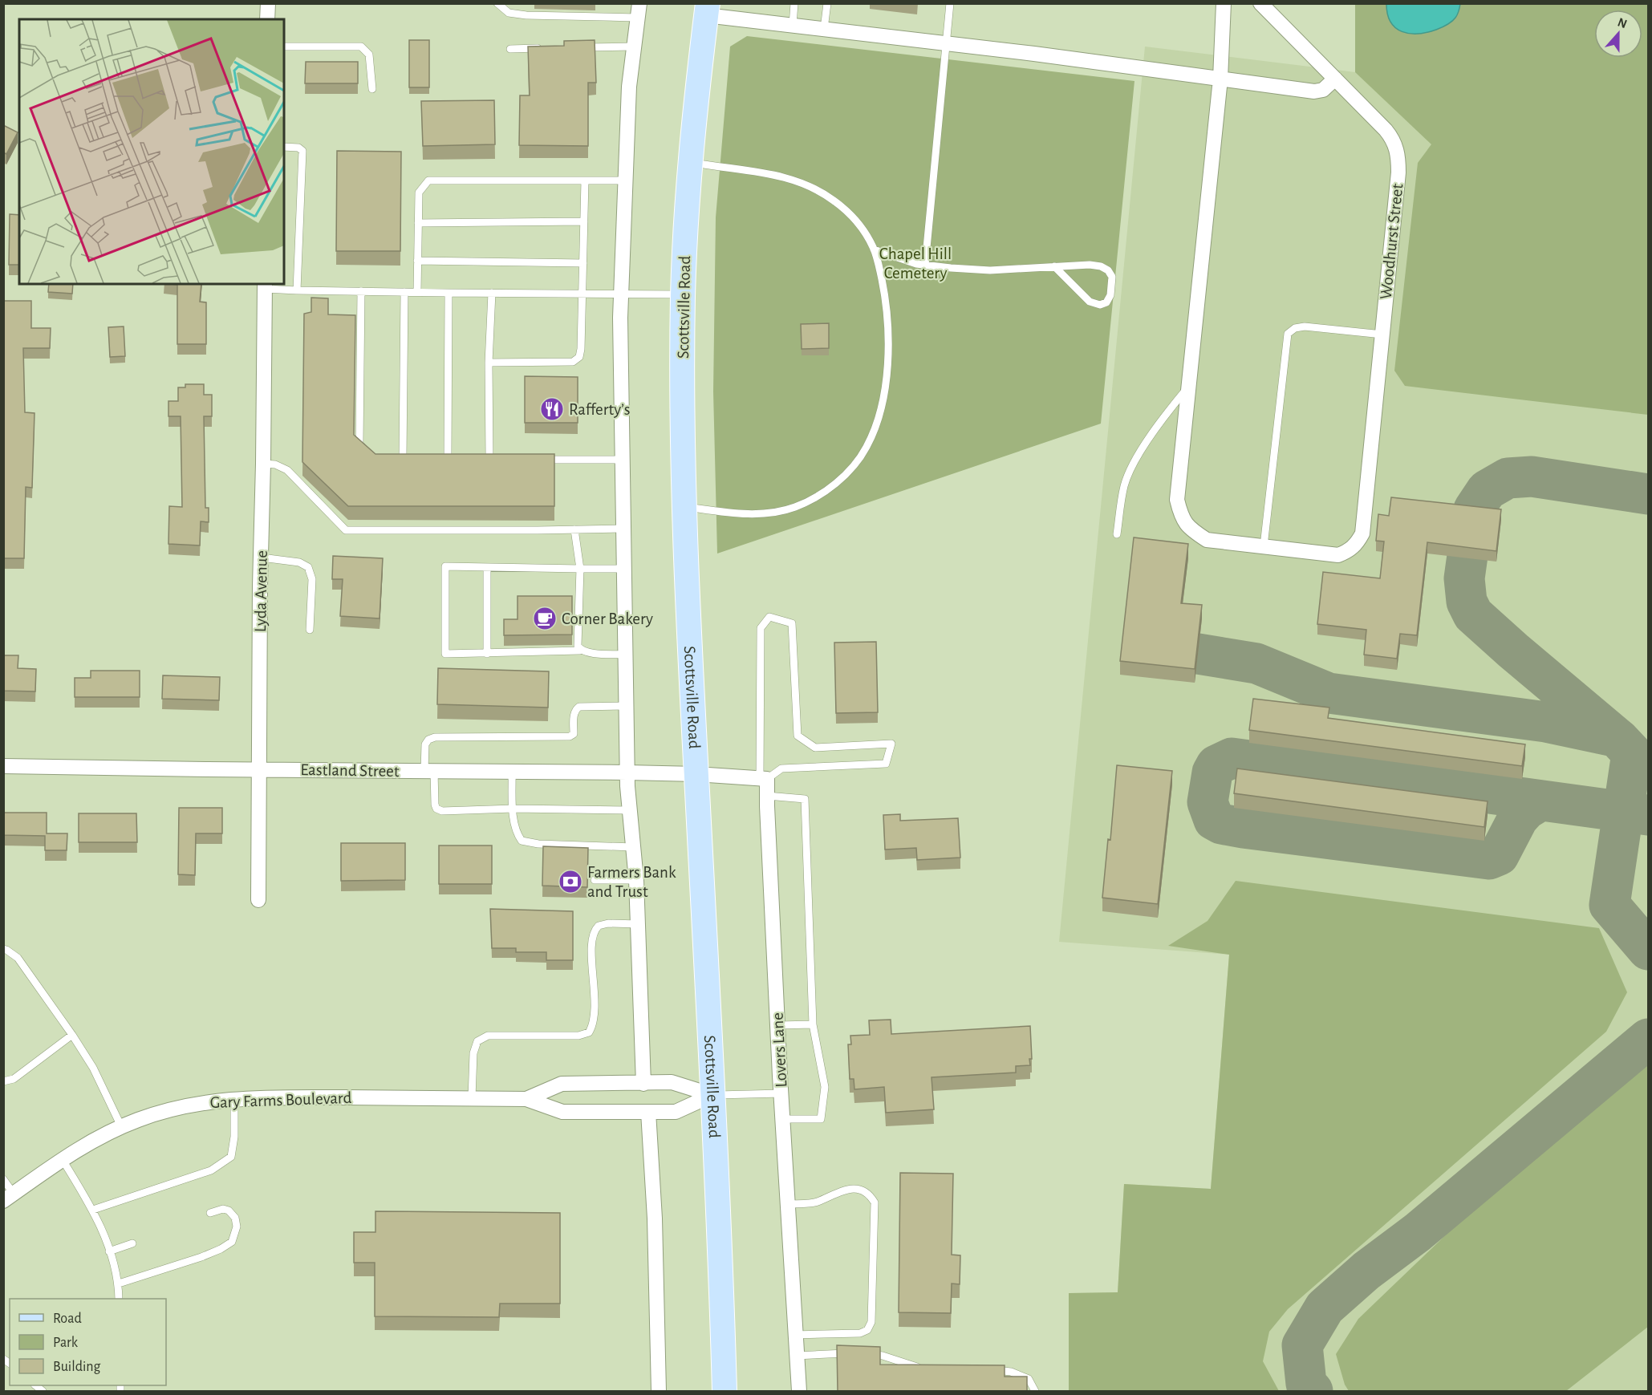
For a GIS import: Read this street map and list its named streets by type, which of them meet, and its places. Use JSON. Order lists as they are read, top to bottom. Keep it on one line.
{"streets":{"main road":["Scottsville Road"],"street":["Woodhurst Street","Lyda Avenue","Eastland Street","Lovers Lane","Gary Farms Boulevard"]},"crossings":[["Scottsville Road","Eastland Street"],["Scottsville Road","Gary Farms Boulevard"],["Lyda Avenue","Eastland Street"]],"parks":["Chapel Hill Cemetery"],"places":{"restaurant":["Rafferty’s"],"cafe":["Corner Bakery"],"bank":["Farmers Bank and Trust"]},"legend":["Road","Park","Building"],"north":"top"}
